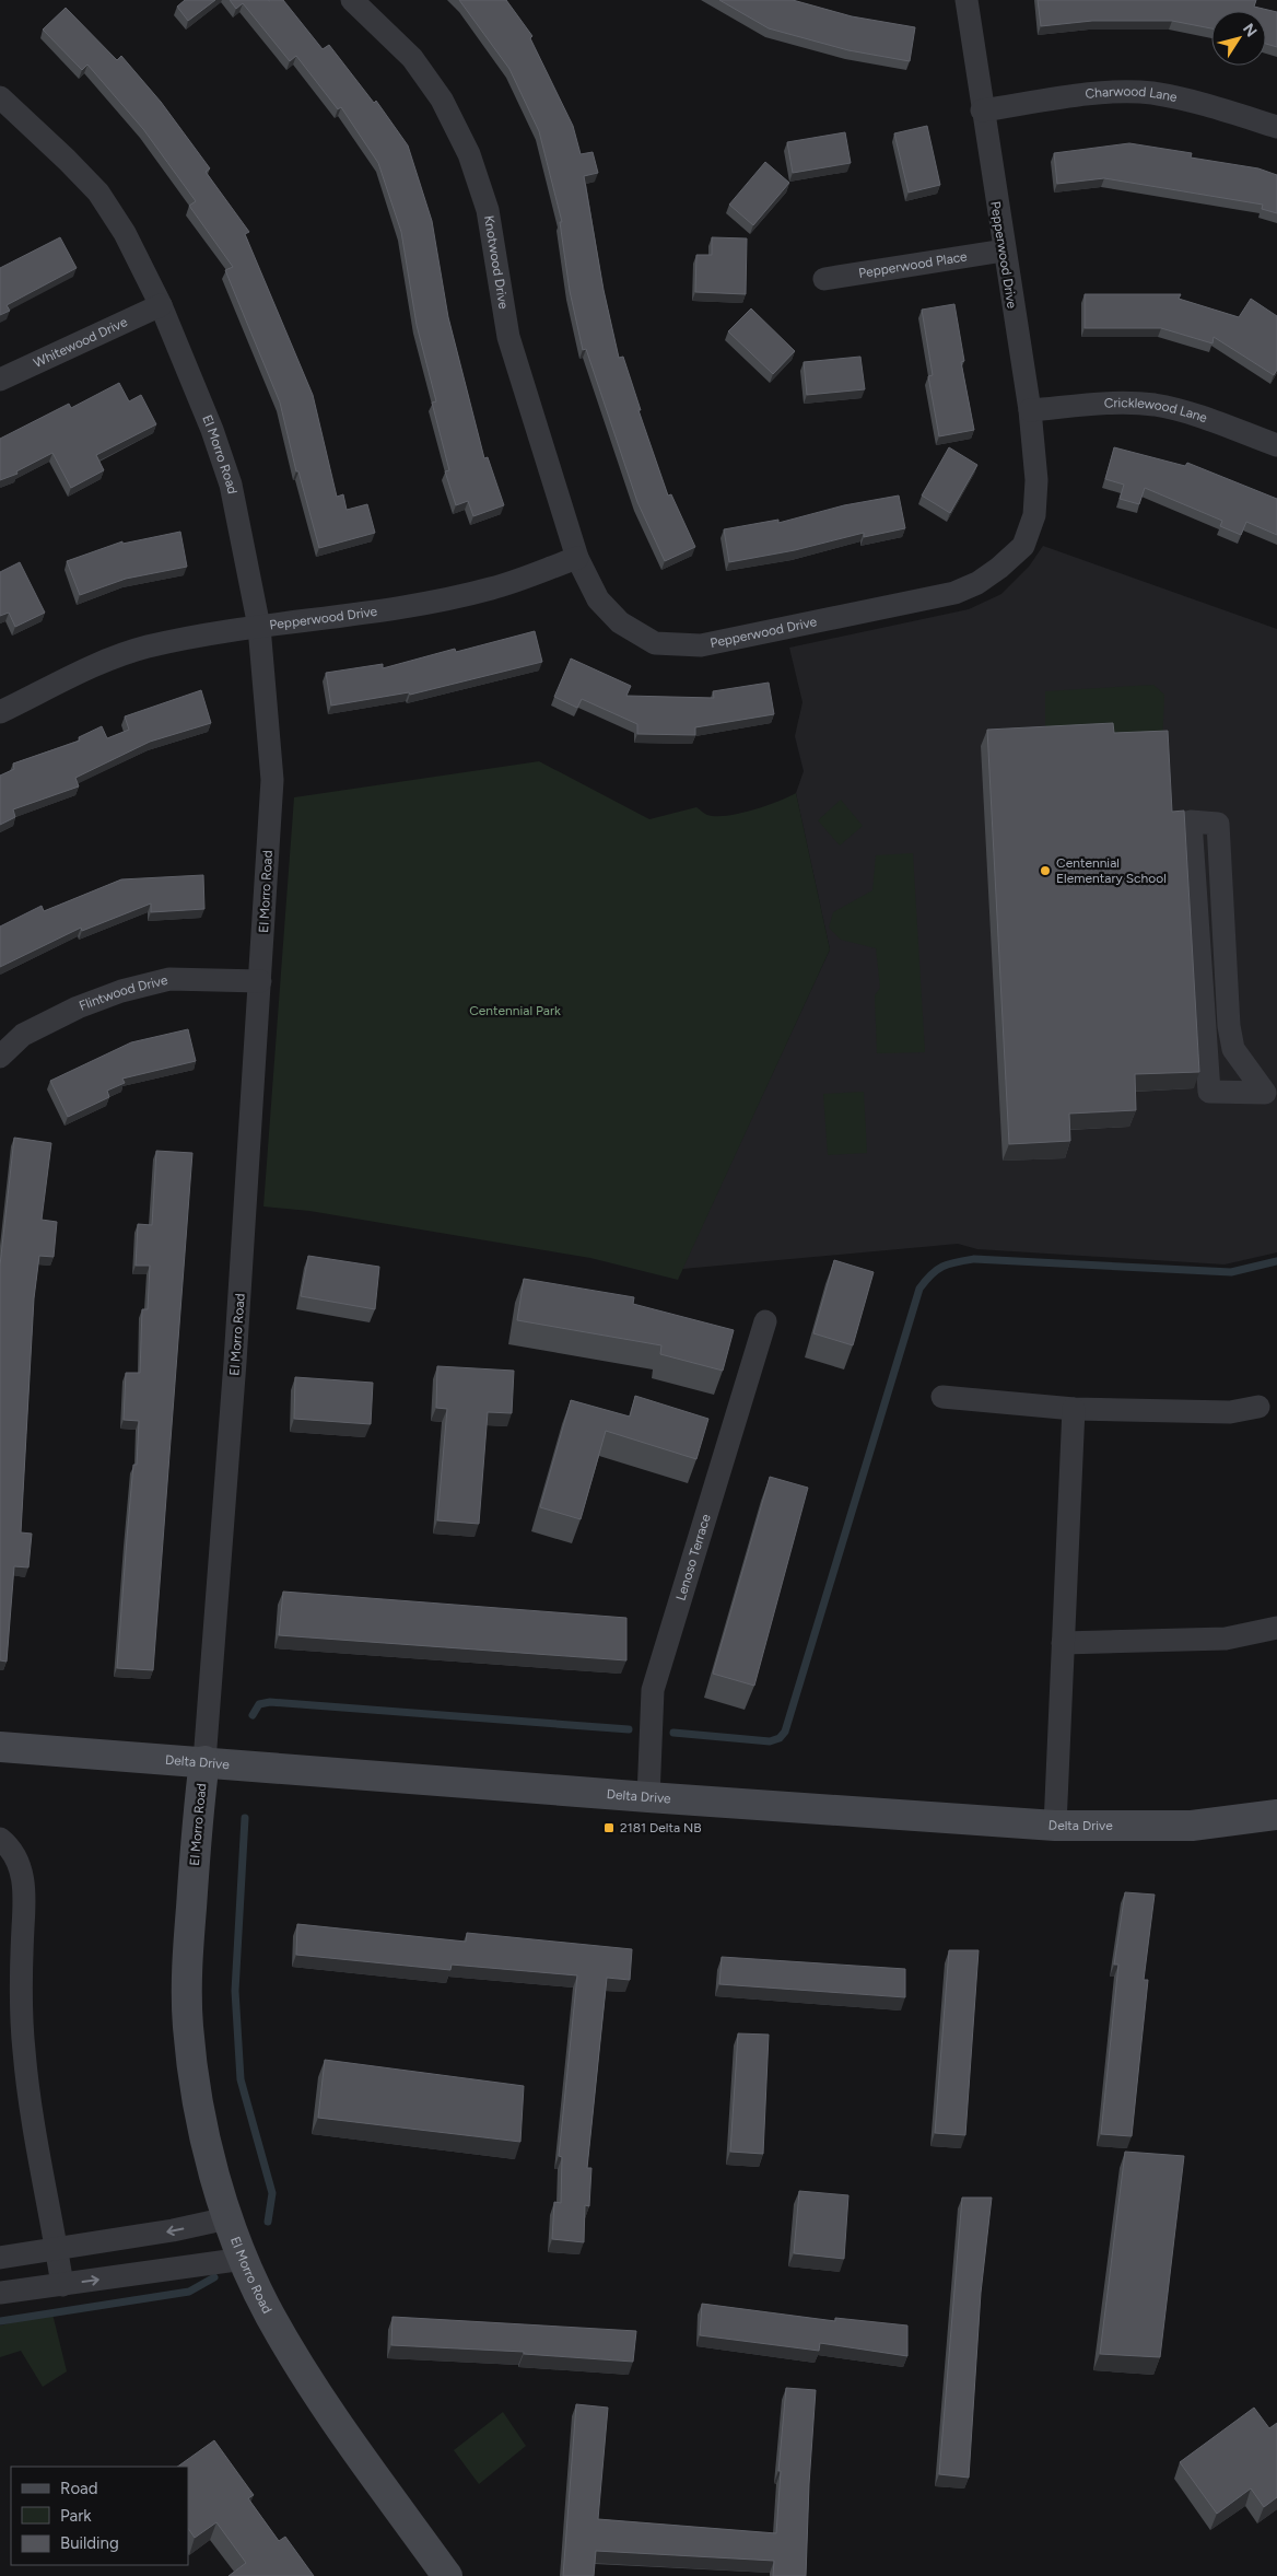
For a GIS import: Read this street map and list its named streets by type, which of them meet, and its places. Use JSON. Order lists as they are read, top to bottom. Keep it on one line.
{"streets":{"main road":["El Morro Road","Delta Drive"],"street":["Charwood Lane","Pepperwood Drive","Knotwood Drive","Pepperwood Place","Whitewood Drive","Cricklewood Lane","Flintwood Drive","Lenoso Terrace"]},"crossings":[["Charwood Lane","Pepperwood Drive"],["Pepperwood Drive","Knotwood Drive"],["Pepperwood Drive","Pepperwood Place"],["Pepperwood Drive","Cricklewood Lane"],["Pepperwood Drive","El Morro Road"],["Whitewood Drive","El Morro Road"],["El Morro Road","Flintwood Drive"],["El Morro Road","Delta Drive"],["Lenoso Terrace","Delta Drive"]],"parks":["Centennial Park"],"places":{"other":["Centennial Elementary School"],"transit":["2181 Delta NB"]},"legend":["Road","Park","Building"],"north":"top right"}
